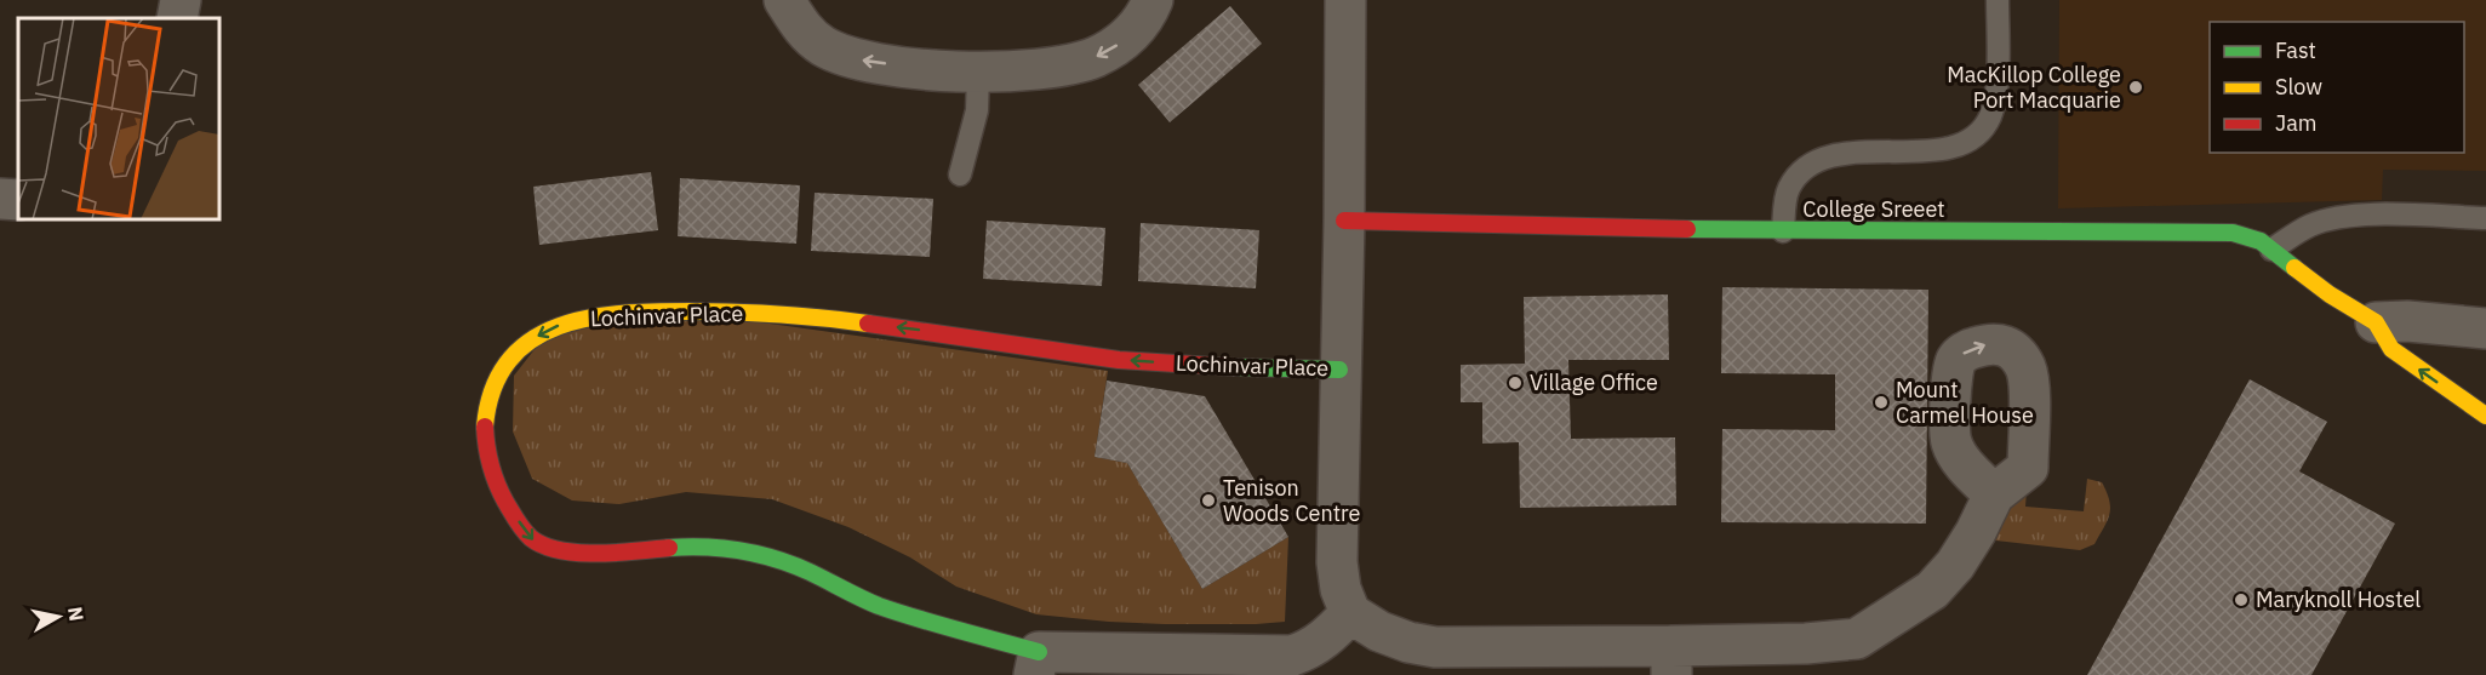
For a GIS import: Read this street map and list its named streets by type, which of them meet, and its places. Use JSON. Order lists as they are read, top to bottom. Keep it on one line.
{"streets":{"street":["College Sreeet","Lochinvar Place"]},"crossings":[["College Sreeet","Lochinvar Place"]],"places":["MacKillop College Port Macquarie","Village Office","Mount Carmel House","Tenison Woods Centre","Maryknoll Hostel"],"legend":["Fast","Slow","Jam"],"north":"right"}
